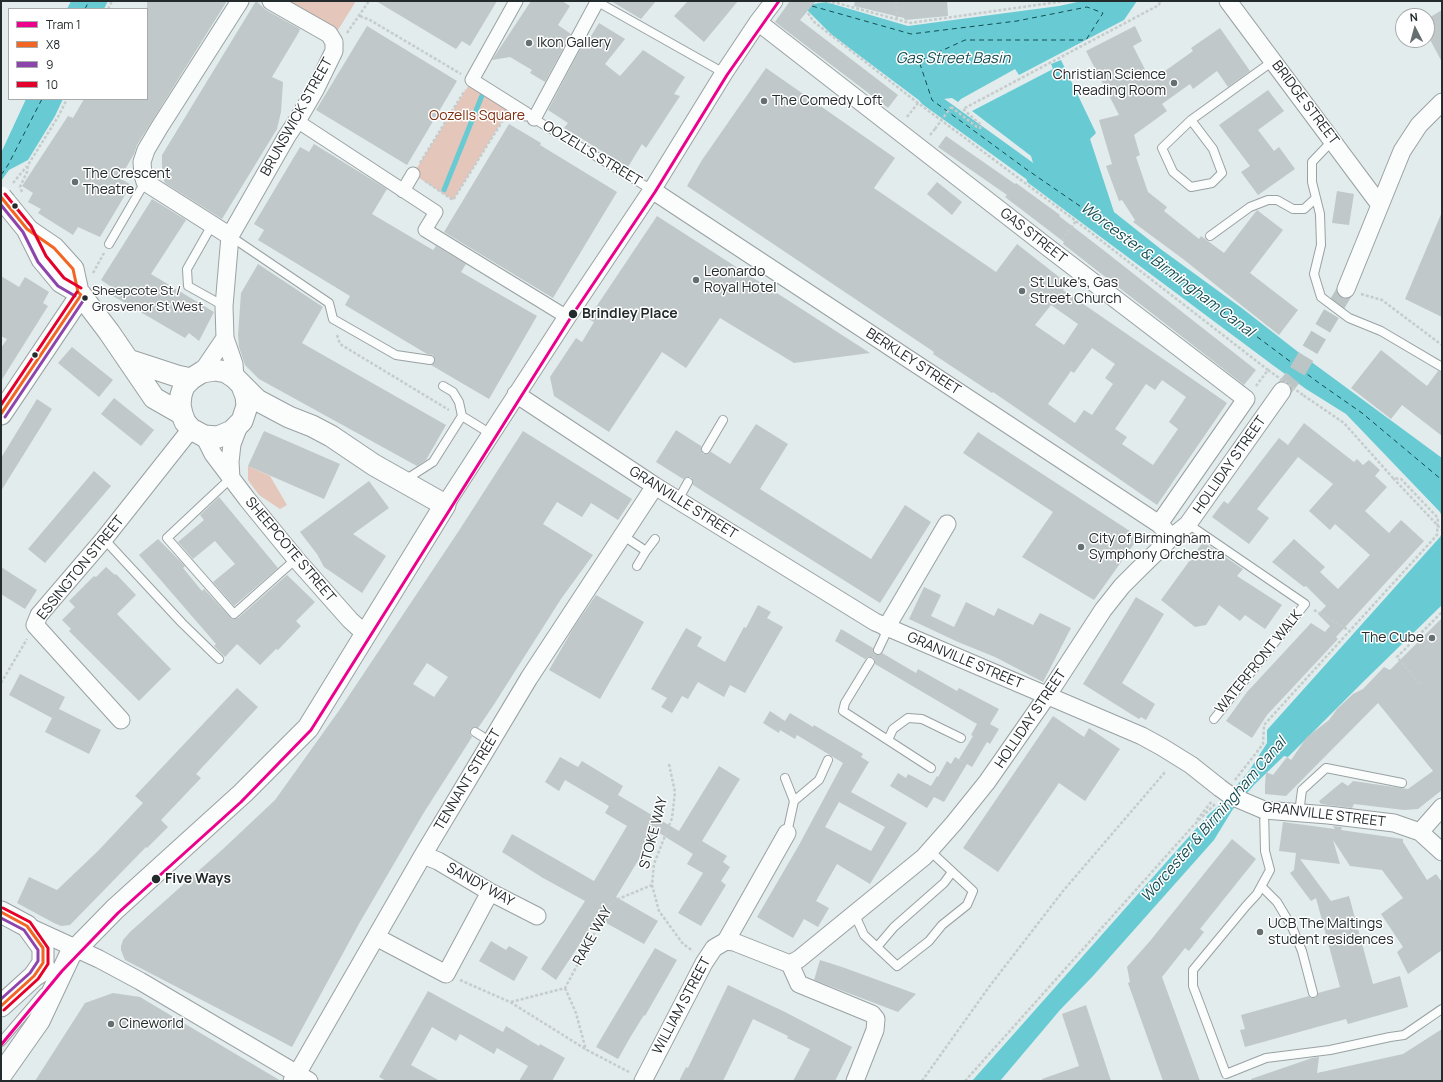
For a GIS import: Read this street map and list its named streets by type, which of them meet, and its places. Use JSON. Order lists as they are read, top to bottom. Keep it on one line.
{"streets":{"street":["BRIDGE STREET","BRUNSWICK STREET","OOZELLS STREET","GAS STREET","BERKLEY STREET","HOLLIDAY STREET","GRANVILLE STREET","SHEEPCOTE STREET","ESSINGTON STREET","TENNANT STREET","SANDY WAY","WILLIAM STREET"],"lane":["WATERFRONT WALK"],"path":["STOKE WAY","RAKE WAY"]},"crossings":[["OOZELLS STREET","BERKLEY STREET"],["BERKLEY STREET","HOLLIDAY STREET"],["HOLLIDAY STREET","GRANVILLE STREET"],["HOLLIDAY STREET","WATERFRONT WALK"],["GRANVILLE STREET","TENNANT STREET"],["SHEEPCOTE STREET","ESSINGTON STREET"],["TENNANT STREET","SANDY WAY"],["STOKE WAY","RAKE WAY"],["STOKE WAY","WILLIAM STREET"]],"water":["Gas Street Basin","Worcester & Birmingham Canal"],"parks":["Oozells Square"],"places":["Ikon Gallery","Christian Science Reading Room","The Comedy Loft","The Crescent Theatre","Leonardo Royal Hotel","St Luke's, Gas Street Church","Sheepcote St / Grosvenor St West","Brindley Place","City of Birmingham Symphony Orchestra","The Cube","Five Ways","UCB The Maltings student residences","Cineworld"],"lines":["tram line 1","transit line 10","transit line X8","transit line 9"],"legend":["Tram 1","X8","9","10"],"north":"top"}
